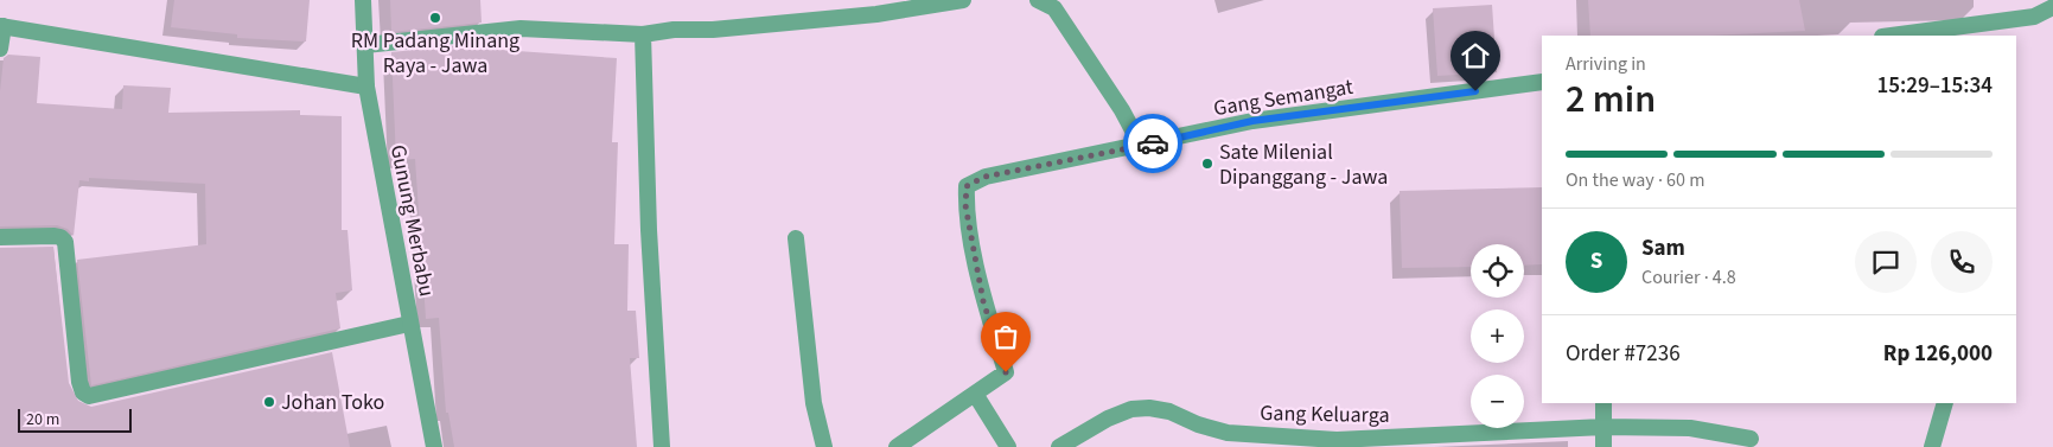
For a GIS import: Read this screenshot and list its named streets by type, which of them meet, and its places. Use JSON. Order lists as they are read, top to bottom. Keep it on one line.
{"streets":{"street":["Gang Semangat","Gunung Merbabu","Gang Keluarga"]},"places":["RM Padang Minang Raya - Jawa","Sate Milenial Dipanggang - Jawa","Johan Toko"],"scale_bar":"20 m","page":{"heading":["2 min","Arriving in","15:29–15:34"],"panel":["Sam","Courier · 4.8","Order #7236","Rp 126,000"],"bar":"On the way · 60 m","round":"S","map_buttons":["+","−"],"scale":"20 m"}}
